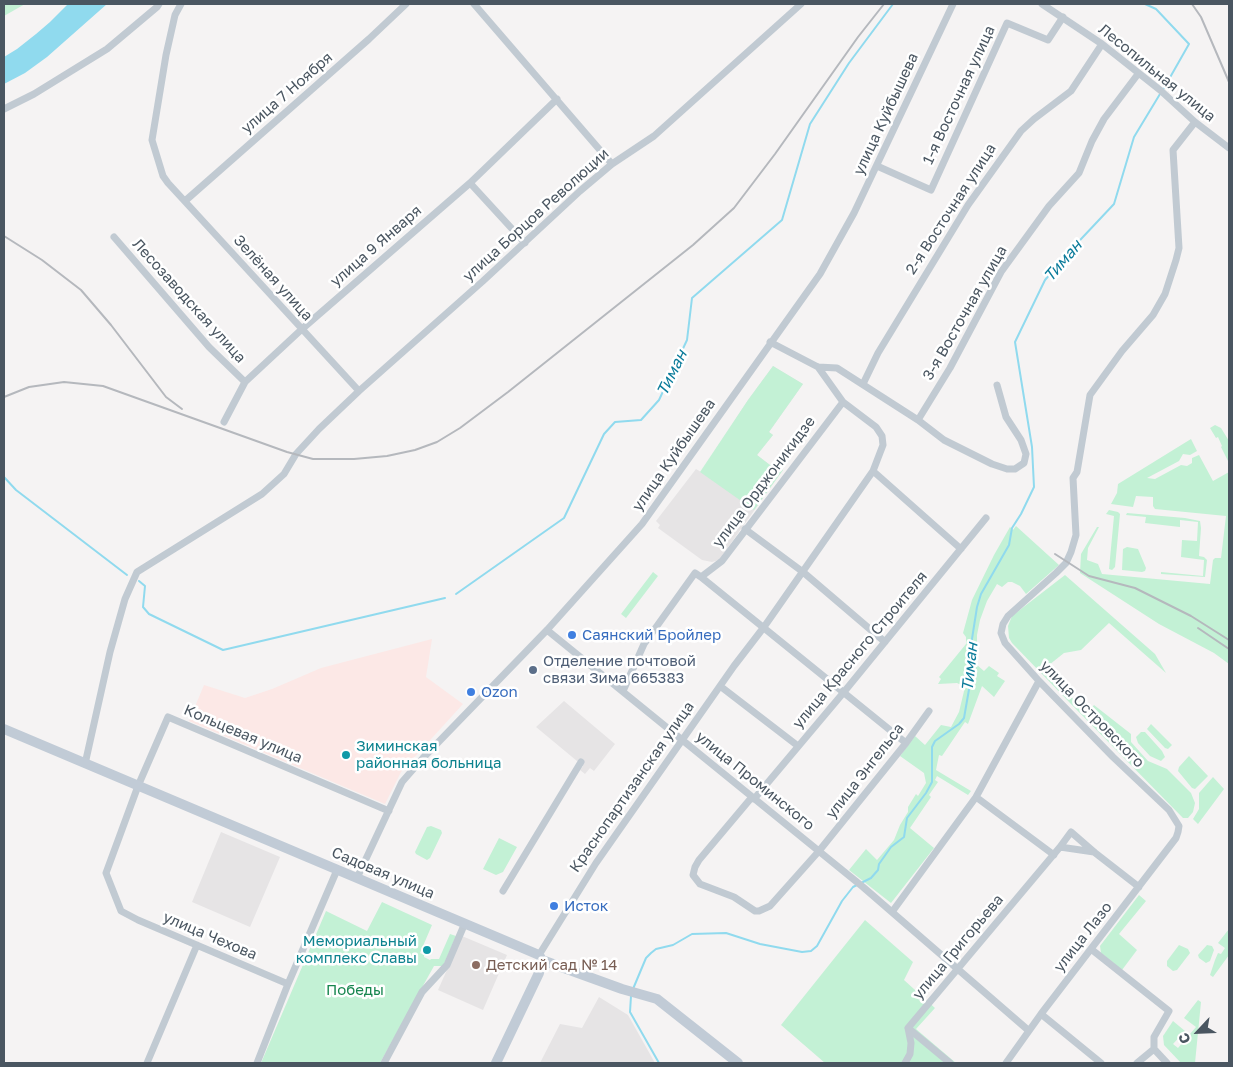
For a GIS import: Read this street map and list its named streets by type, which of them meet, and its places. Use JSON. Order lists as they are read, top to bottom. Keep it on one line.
{"streets":{"street":["Лесопильная улица","улица 7 Ноября","1-я Восточная улица","улица Куйбышева","2-я Восточная улица","улица Борцов Революции","улица 9 Января","Зелёная улица","Лесозаводская улица","3-я Восточная улица","улица Орджоникидзе","улица Красного Строителя","улица Островского","Кольцевая улица","улица Энгельса","улица Проминского","Краснопартизанская улица","Садовая улица","улица Чехова","улица Лазо","улица Григорьева"]},"crossings":[["Лесопильная улица","1-я Восточная улица"],["Лесопильная улица","2-я Восточная улица"],["Лесопильная улица","3-я Восточная улица"],["Лесопильная улица","улица Островского"],["улица 7 Ноября","Зелёная улица"],["1-я Восточная улица","улица Куйбышева"],["улица Куйбышева","Кольцевая улица"],["улица Куйбышева","улица Проминского"],["улица Куйбышева","Садовая улица"],["улица Борцов Революции","Зелёная улица"],["улица Борцов Революции","Садовая улица"],["улица 9 Января","Зелёная улица"],["улица 9 Января","Лесозаводская улица"],["улица Орджоникидзе","улица Проминского"],["улица Орджоникидзе","Краснопартизанская улица"],["улица Красного Строителя","улица Энгельса"],["улица Красного Строителя","улица Проминского"],["улица Островского","улица Лазо"],["Кольцевая улица","Садовая улица"],["Кольцевая улица","улица Чехова"],["улица Энгельса","улица Проминского"],["улица Проминского","Краснопартизанская улица"],["Краснопартизанская улица","Садовая улица"]],"water":["Тиман"],"parks":["Победы"],"places":["Саянский Бройлер","Отделение почтовой связи Зима 665383","Ozon","Зиминская районная больница","Исток","Мемориальный комплекс Славы","Детский сад № 14"],"north":"bottom left"}
